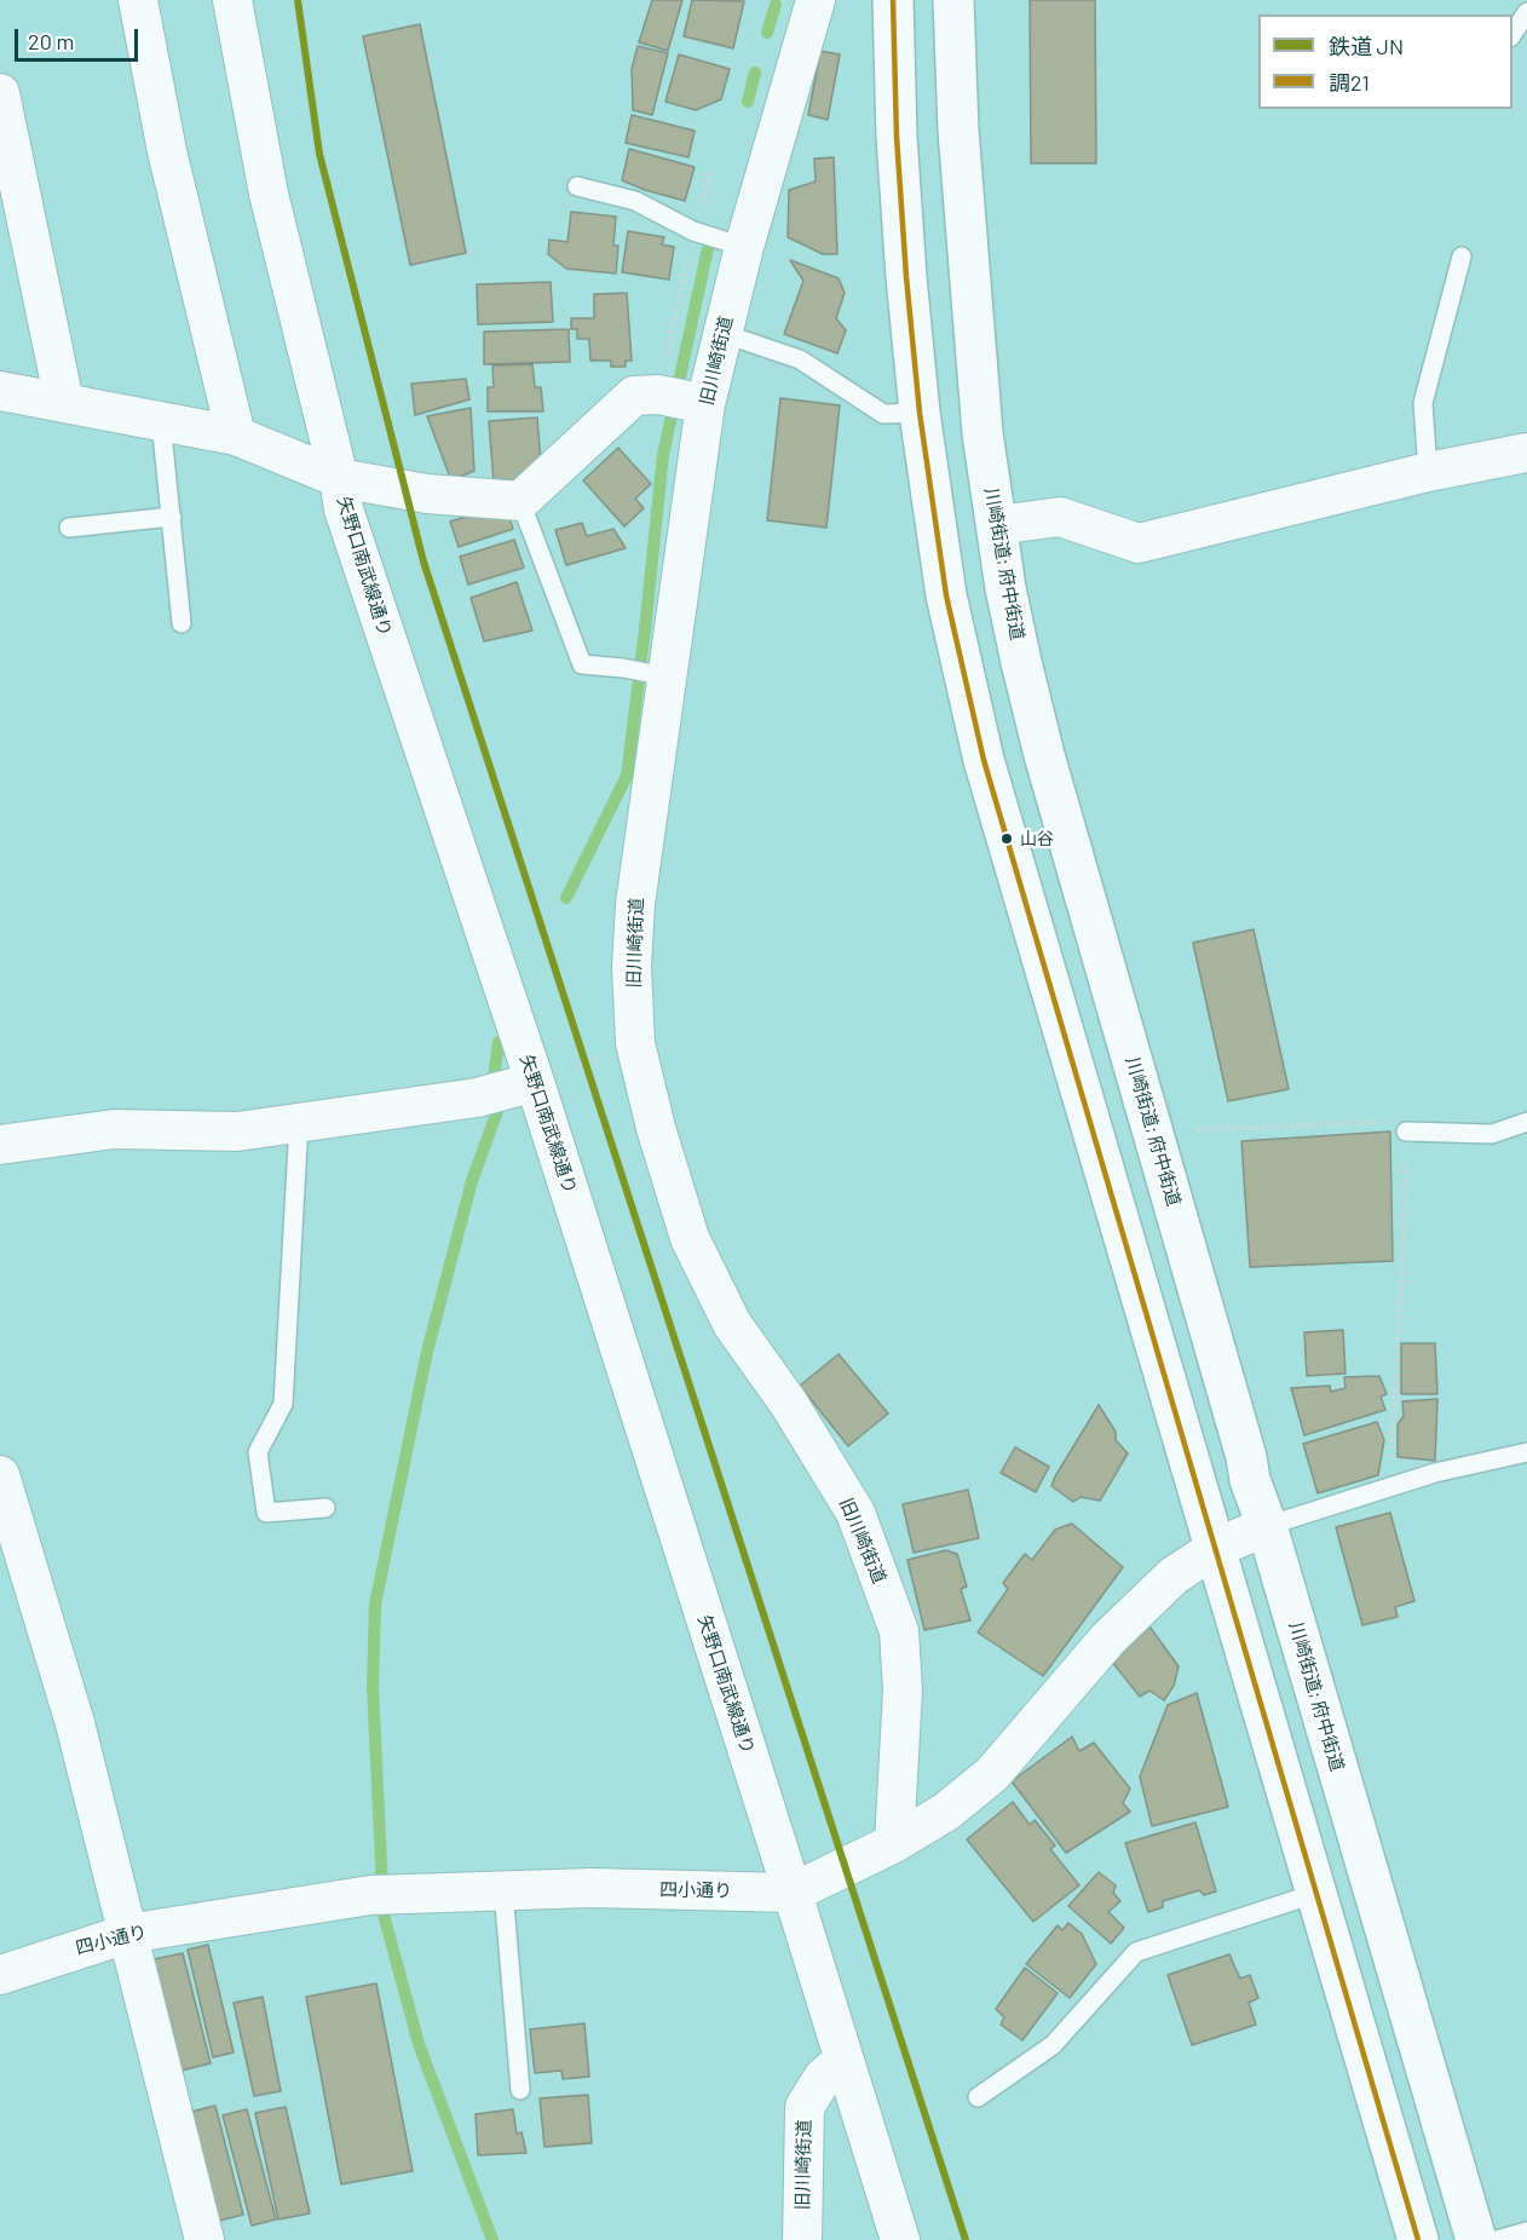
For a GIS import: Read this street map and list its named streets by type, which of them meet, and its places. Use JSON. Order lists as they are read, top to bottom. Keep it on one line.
{"streets":{"main road":["川崎街道; 府中街道"],"street":["旧川崎街道","矢野口南武線通り","四小通り"]},"crossings":[["旧川崎街道","矢野口南武線通り"],["旧川崎街道","四小通り"],["川崎街道; 府中街道","四小通り"],["矢野口南武線通り","四小通り"]],"places":["山谷"],"lines":["rail line JN","transit line 調21"],"legend":["鉄道 JN","調21"],"scale_bar":"20 m"}
